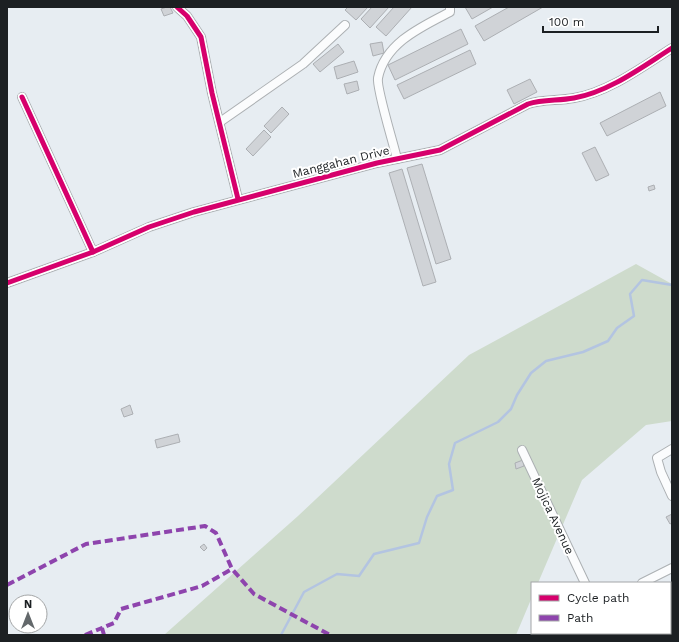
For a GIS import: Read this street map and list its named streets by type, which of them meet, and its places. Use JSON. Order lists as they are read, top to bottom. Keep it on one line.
{"streets":{"street":["Manggahan Drive","Mojica Avenue"]},"legend":["Cycle path","Path"],"scale_bar":"100 m","north":"top"}
